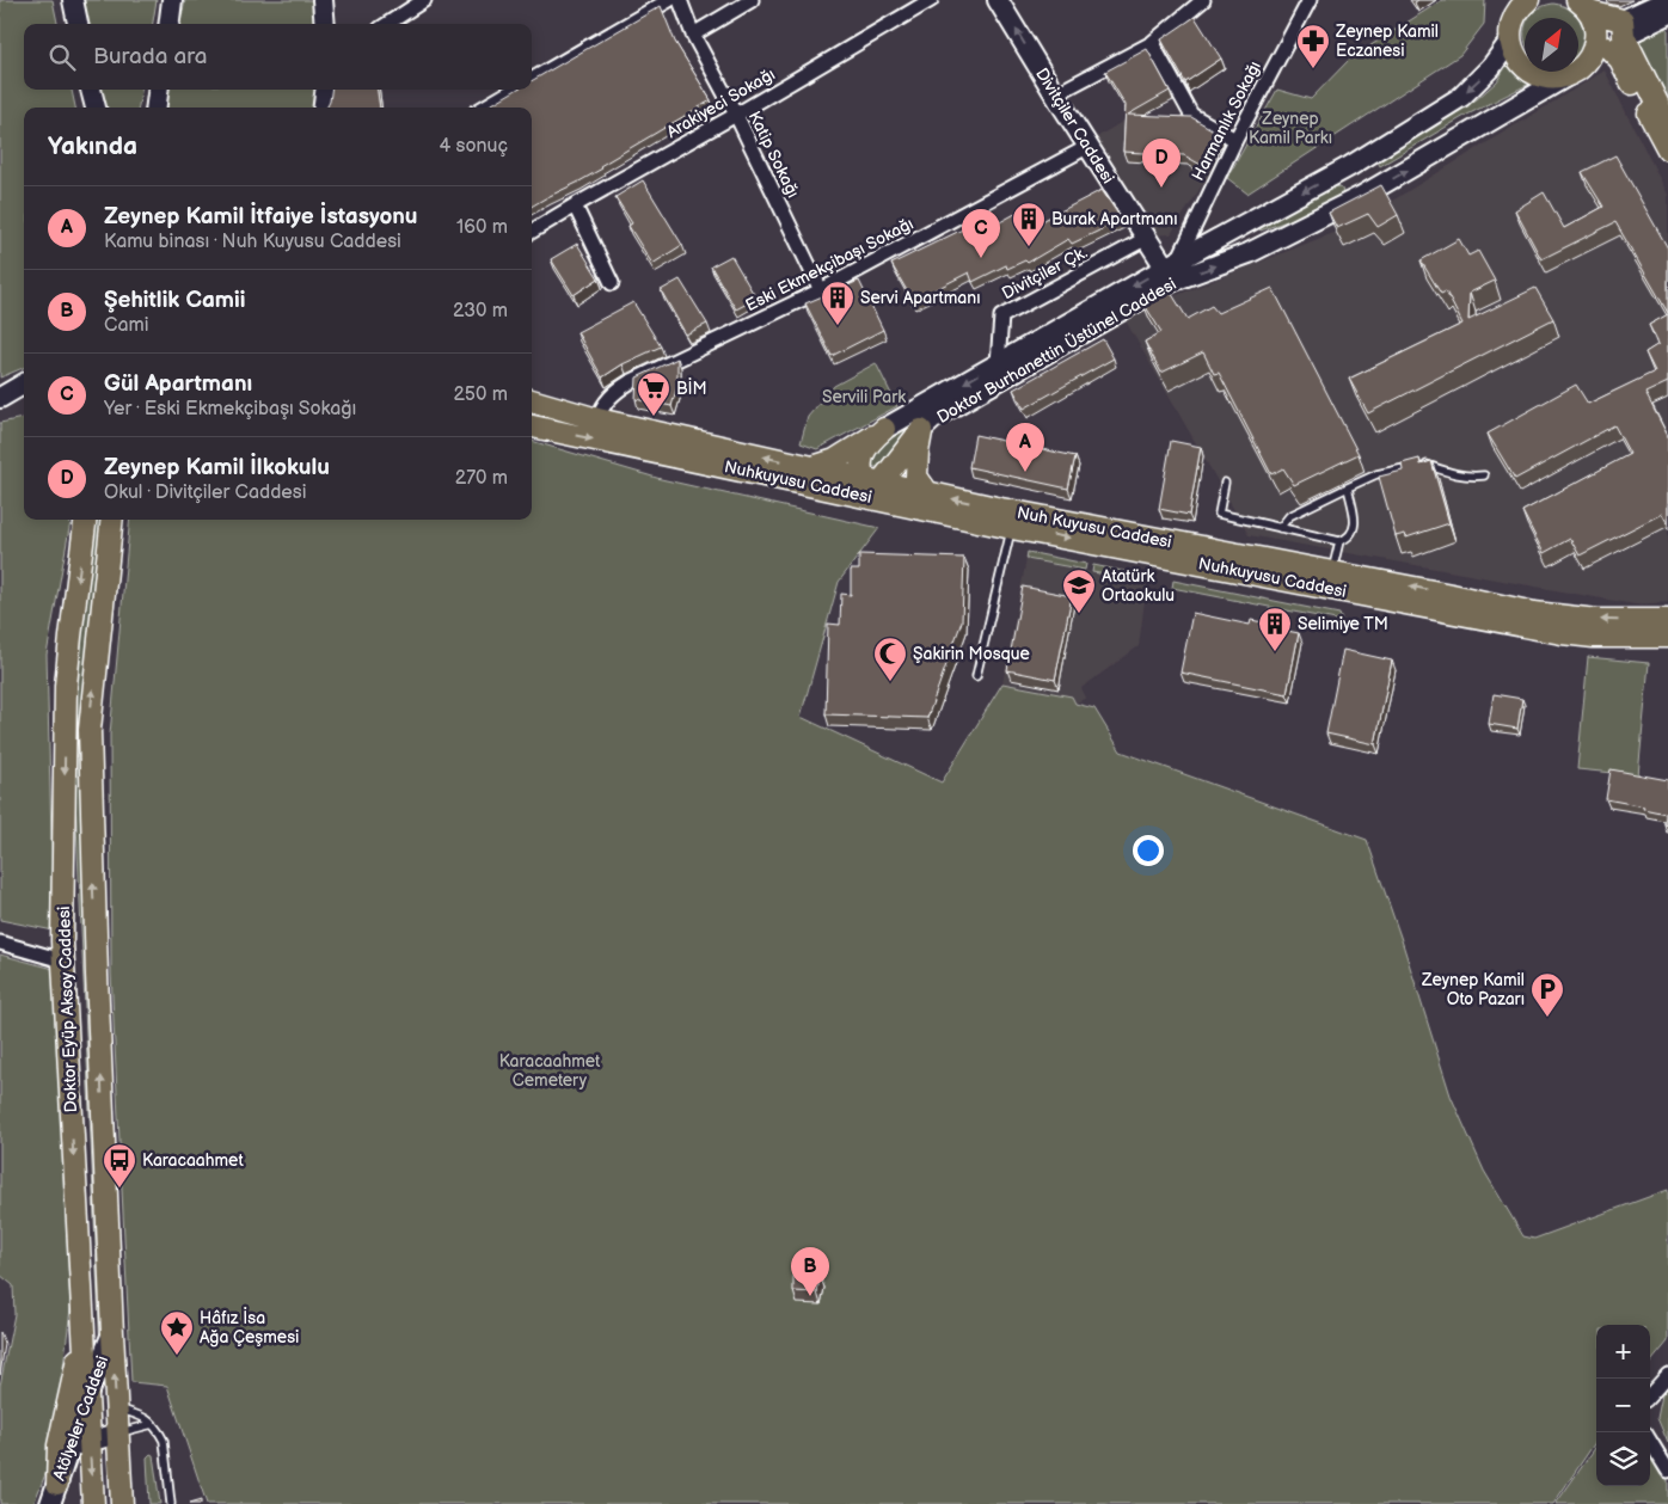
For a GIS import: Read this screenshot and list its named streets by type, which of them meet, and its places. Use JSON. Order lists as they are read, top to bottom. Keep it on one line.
{"streets":{"main road":["Nuhkuyusu Caddesi","Nuh Kuyusu Caddesi","Doktor Eyüp Aksoy Caddesi"],"street":["Arakiyeci Sokağı","Harmanlık Sokağı","Divitçiler Caddesi","Katip Sokağı","Eski Ekmekçibaşı Sokağı","Divitçiler Çk.","Doktor Burhanettin Üstünel Caddesi","Atölyeler Caddesi"]},"crossings":[["Arakiyeci Sokağı","Katip Sokağı"],["Harmanlık Sokağı","Divitçiler Caddesi"],["Harmanlık Sokağı","Doktor Burhanettin Üstünel Caddesi"],["Divitçiler Caddesi","Eski Ekmekçibaşı Sokağı"],["Divitçiler Caddesi","Divitçiler Çk."],["Divitçiler Caddesi","Doktor Burhanettin Üstünel Caddesi"],["Katip Sokağı","Eski Ekmekçibaşı Sokağı"],["Eski Ekmekçibaşı Sokağı","Nuh Kuyusu Caddesi"],["Divitçiler Çk.","Doktor Burhanettin Üstünel Caddesi"],["Nuhkuyusu Caddesi","Nuh Kuyusu Caddesi"],["Doktor Eyüp Aksoy Caddesi","Atölyeler Caddesi"]],"one_way":["Nuhkuyusu Caddesi","Nuh Kuyusu Caddesi"],"parks":["Zeynep Kamil Parkı","Servili Park","Karacaahmet Cemetery"],"places":{"pharmacy":["Zeynep Kamil Eczanesi"],"building":["Burak Apartmanı","Servi Apartmanı","Selimiye TM"],"supermarket":["BİM"],"school or university":["Atatürk Ortaokulu"],"mosque":["Şakirin Mosque"],"parking":["Zeynep Kamil Oto Pazarı"],"bus stop":["Karacaahmet"],"place":["Hâfız İsa Ağa Çeşmesi"]},"north":"top right","page":{"search":"Burada ara","heading":["Yakında","4 sonuç"],"pins":["D","C","A","B"],"list":[{"mark":"A","name":"Zeynep Kamil İtfaiye İstasyonu","note":"Kamu binası · Nuh Kuyusu Caddesi","value":"160 m"},{"mark":"B","name":"Şehitlik Camii","note":"Cami","value":"230 m"},{"mark":"C","name":"Gül Apartmanı","note":"Yer · Eski Ekmekçibaşı Sokağı","value":"250 m"},{"mark":"D","name":"Zeynep Kamil İlkokulu","note":"Okul · Divitçiler Caddesi","value":"270 m"}],"map_buttons":["+","−"]}}
